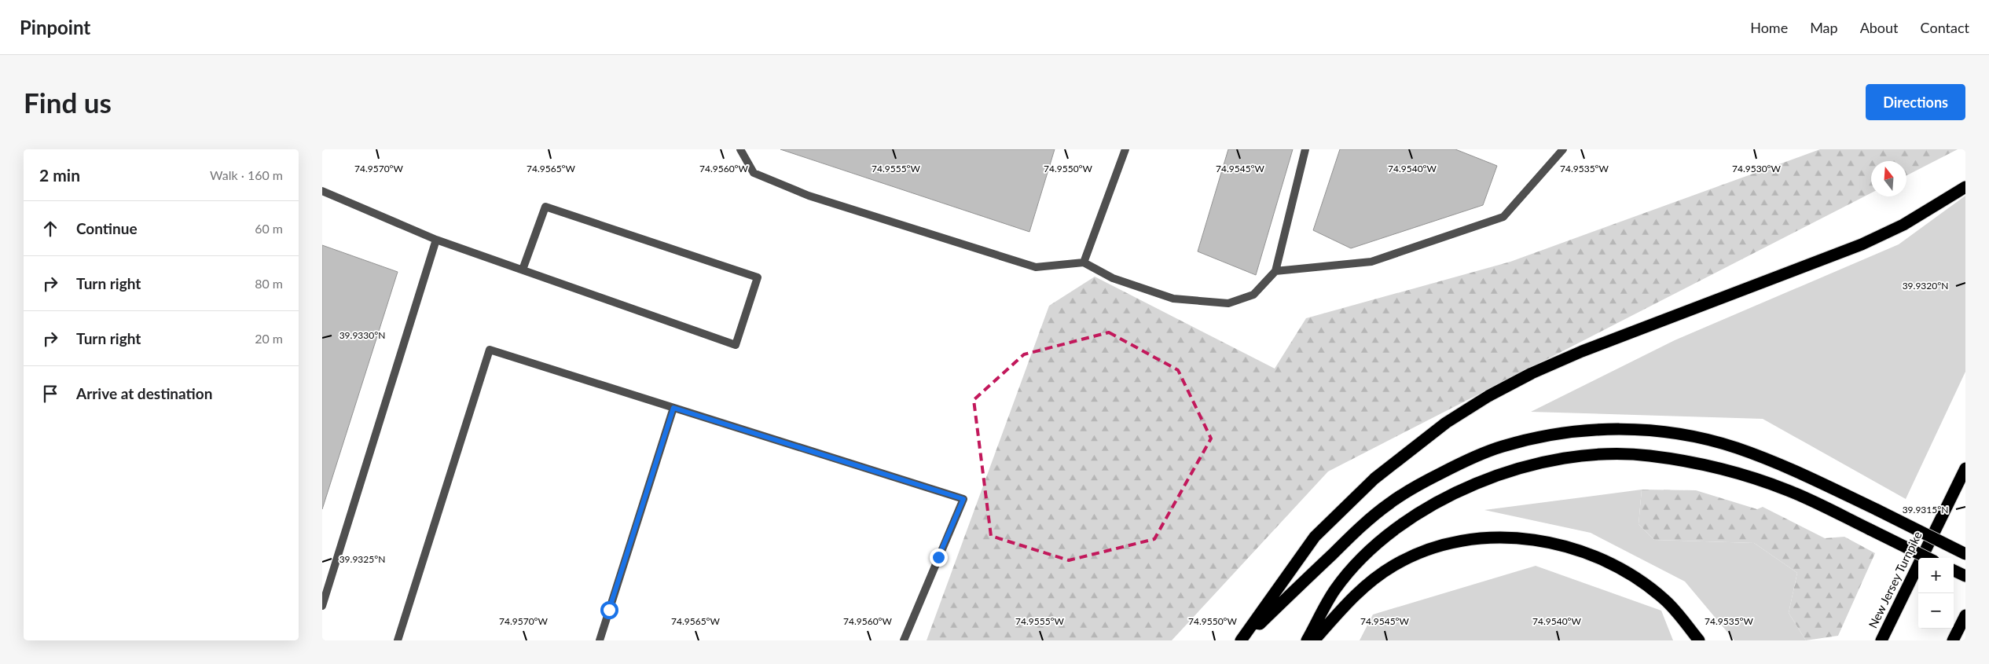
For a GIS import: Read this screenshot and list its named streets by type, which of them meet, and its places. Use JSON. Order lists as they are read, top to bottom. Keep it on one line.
{"streets":{"highway":["New Jersey Turnpike"]},"north":"top","page":{"header":"Pinpoint","nav":["Home","Map","About","Contact"],"buttons":"Directions","title":"Find us","heading":["2 min","Walk · 160 m"],"list":[["Continue","60 m"],["Turn right","80 m"],["Turn right","20 m"],"Arrive at destination"],"map_buttons":["+","−"]},"coordinates":["74.9555°W","74.9550°W","74.9545°W","74.9540°W","74.9535°W","74.9530°W","74.9570°W","74.9565°W","74.9560°W","39.9320°N","39.9330°N","39.9315°N","39.9325°N"]}
